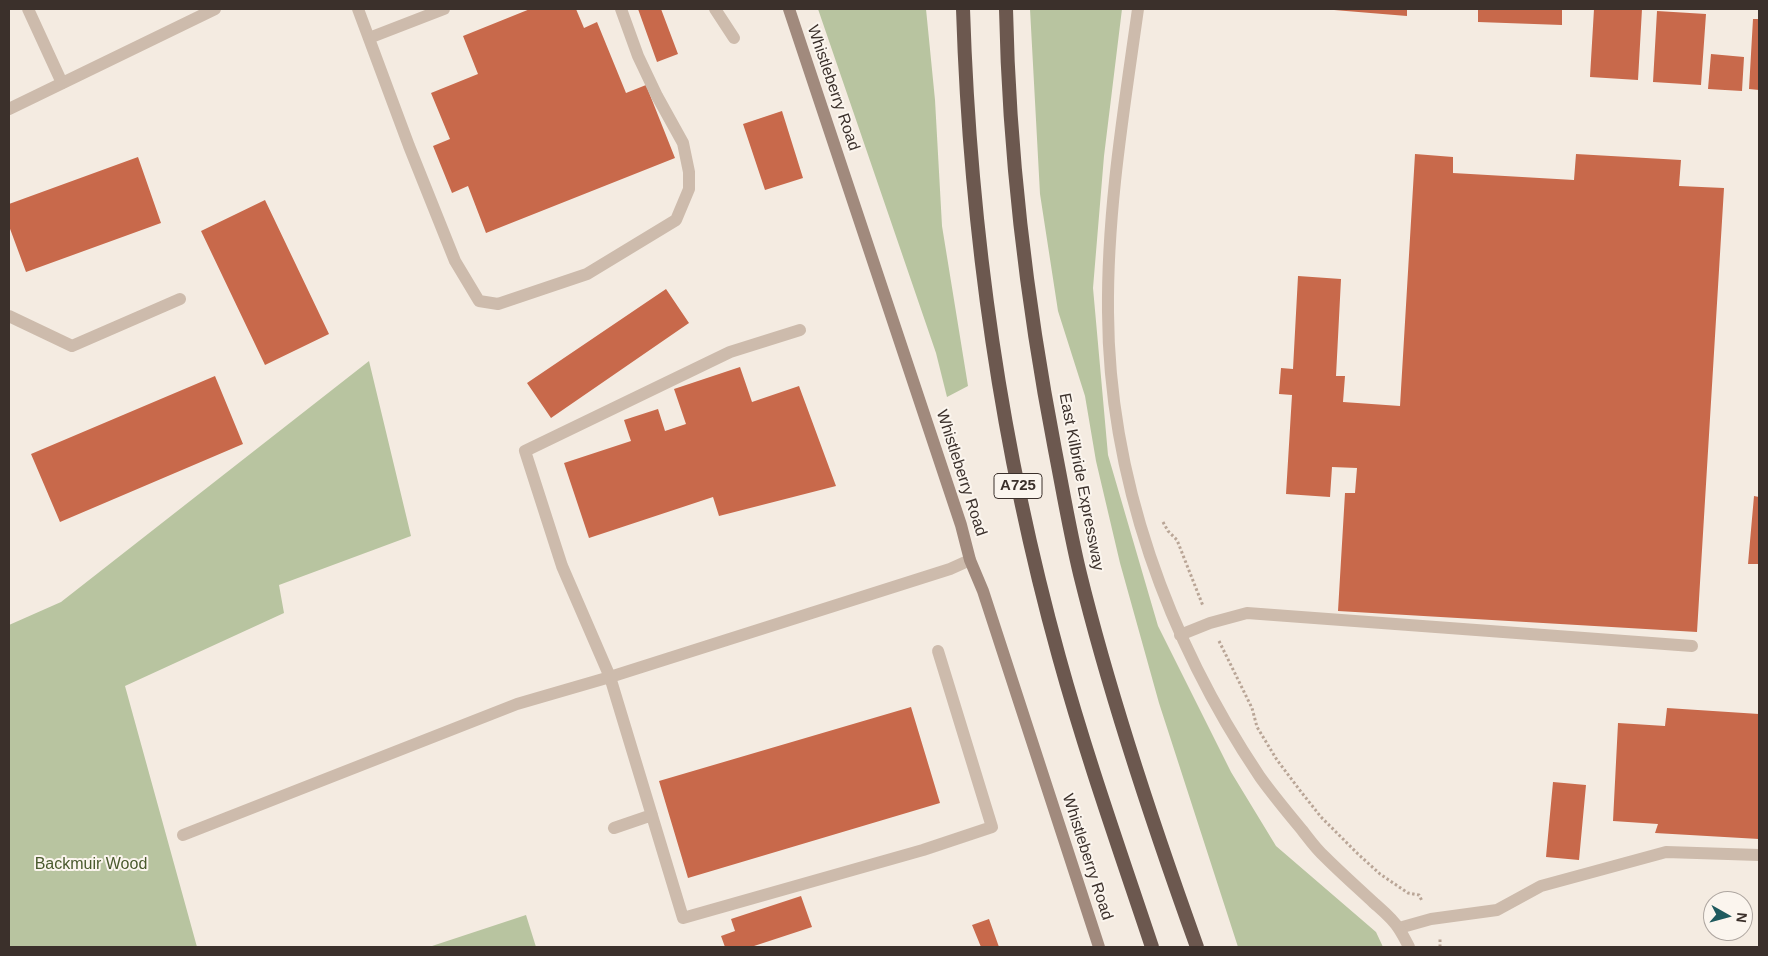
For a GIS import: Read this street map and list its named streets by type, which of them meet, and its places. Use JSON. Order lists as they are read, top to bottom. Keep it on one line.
{"streets":{"highway":["East Kilbride Expressway","A725"],"main road":["Whistleberry Road"]},"parks":["Backmuir Wood"],"north":"right"}
